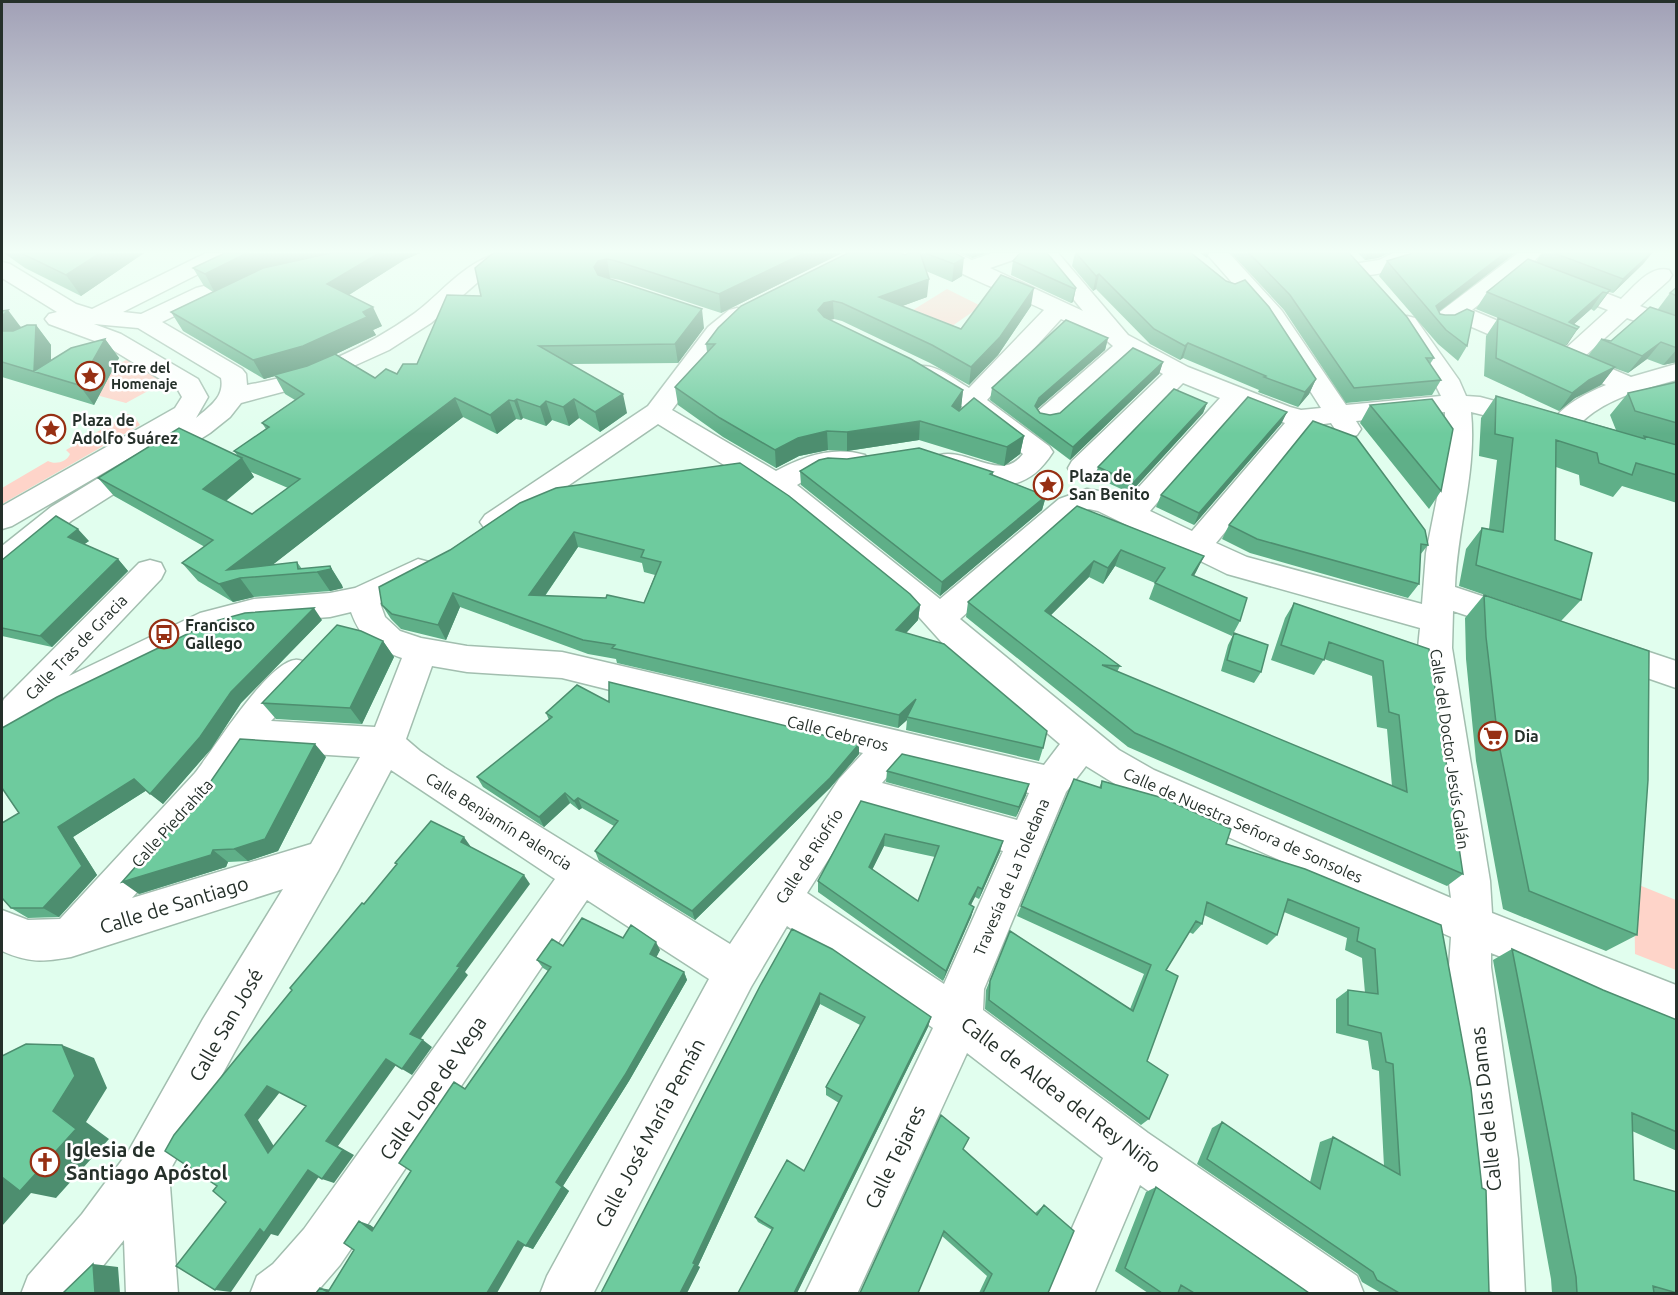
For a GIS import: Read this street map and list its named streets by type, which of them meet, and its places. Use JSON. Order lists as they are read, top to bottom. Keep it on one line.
{"streets":{"street":["Calle Tras de Gracia","Calle Cebreros","Calle del Doctor Jesús Galán","Calle Benjamín Palencia","Calle Piedrahíta","Calle de Nuestra Señora de Sonsoles","Calle de Riofrío","Travesía de La Toledana","Calle de Santiago","Calle San José","Calle Lope de Vega","Calle de Aldea del Rey Niño","Calle de las Damas","Calle José María Pemán","Calle Tejares"]},"crossings":[["Calle Cebreros","Calle Piedrahíta"],["Calle Cebreros","Calle de Riofrío"],["Calle Cebreros","Travesía de La Toledana"],["Calle Cebreros","Calle San José"],["Calle del Doctor Jesús Galán","Calle de Nuestra Señora de Sonsoles"],["Calle del Doctor Jesús Galán","Calle de las Damas"],["Calle Benjamín Palencia","Calle de Riofrío"],["Calle Benjamín Palencia","Calle San José"],["Calle Benjamín Palencia","Calle Lope de Vega"],["Calle Benjamín Palencia","Calle José María Pemán"],["Calle Piedrahíta","Calle de Santiago"],["Calle de Nuestra Señora de Sonsoles","Travesía de La Toledana"],["Calle de Nuestra Señora de Sonsoles","Calle de las Damas"],["Calle de Riofrío","Calle de Aldea del Rey Niño"],["Calle de Riofrío","Calle José María Pemán"],["Travesía de La Toledana","Calle de Aldea del Rey Niño"],["Travesía de La Toledana","Calle Tejares"],["Calle de Santiago","Calle San José"],["Calle de Aldea del Rey Niño","Calle Tejares"]],"places":{"place":["Torre del Homenaje","Plaza de Adolfo Suárez","Plaza de San Benito"],"bus stop":["Francisco Gallego"],"supermarket":["Dia"],"church":["Iglesia de Santiago Apóstol"]}}
